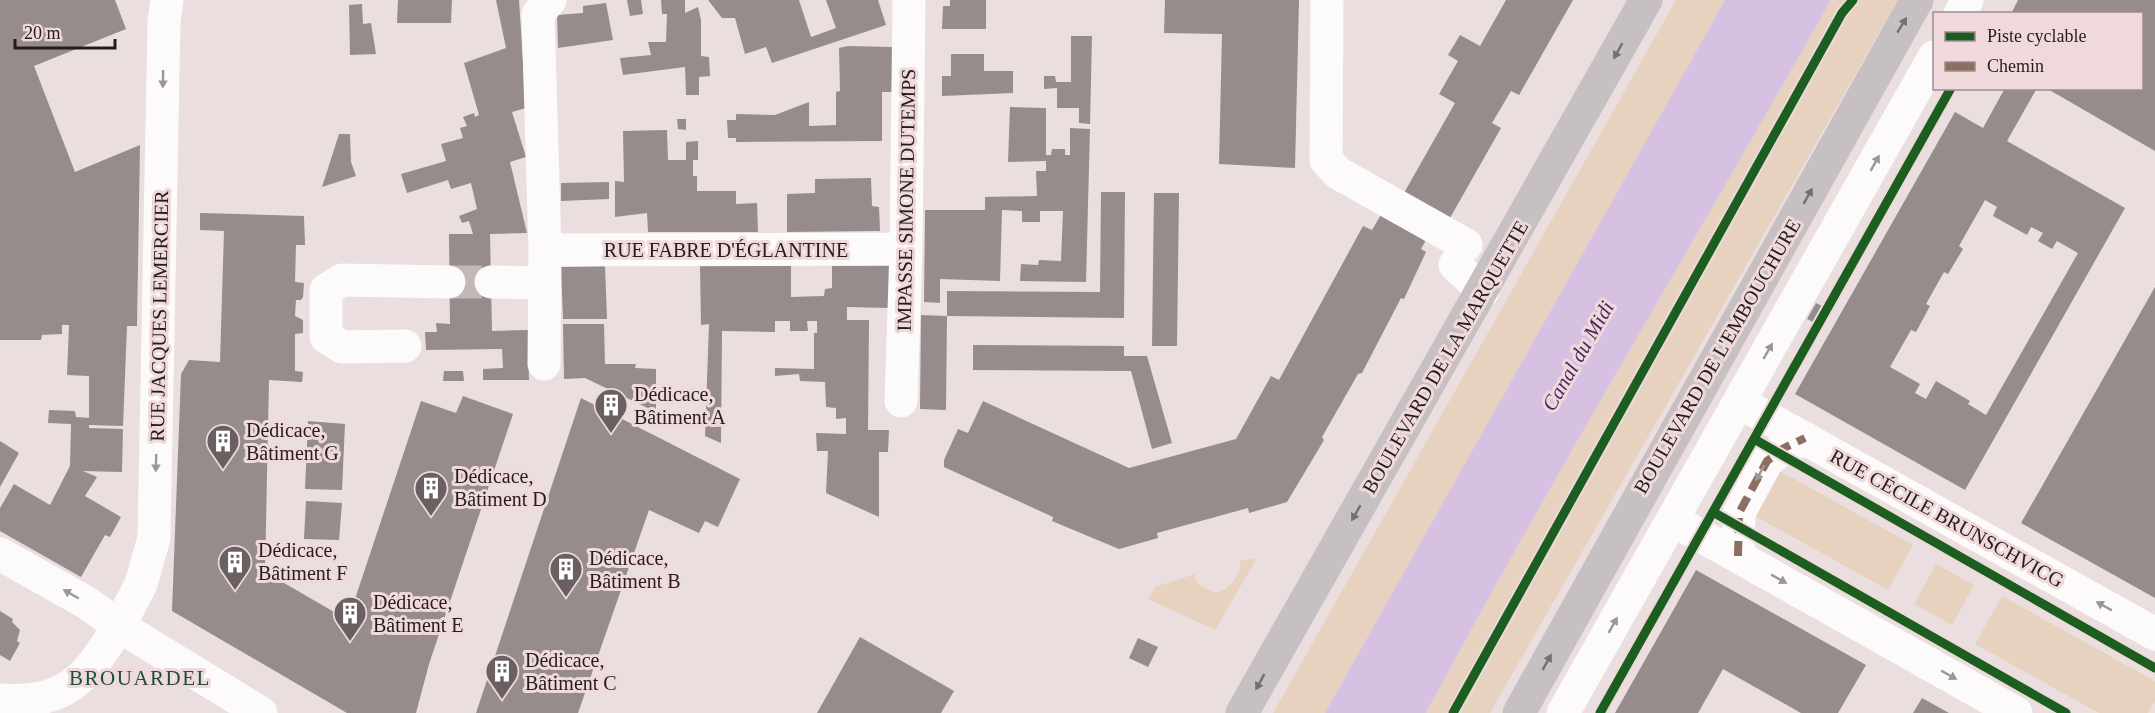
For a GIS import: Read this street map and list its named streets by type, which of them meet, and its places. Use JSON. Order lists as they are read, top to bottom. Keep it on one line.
{"streets":{"main road":["BOULEVARD DE L'EMBOUCHURE","BOULEVARD DE LA MARQUETTE"],"street":["IMPASSE SIMONE DUTEMPS","RUE FABRE D'ÉGLANTINE","RUE JACQUES LEMERCIER","RUE CÉCILE BRUNSCHVICG"]},"crossings":[["IMPASSE SIMONE DUTEMPS","RUE FABRE D'ÉGLANTINE"]],"one_way":["RUE JACQUES LEMERCIER","BOULEVARD DE L'EMBOUCHURE","BOULEVARD DE LA MARQUETTE"],"districts":["BROUARDEL"],"water":["Canal du Midi"],"places":{"building":["Dédicace, Bâtiment A","Dédicace, Bâtiment G","Dédicace, Bâtiment D","Dédicace, Bâtiment F","Dédicace, Bâtiment B","Dédicace, Bâtiment E","Dédicace, Bâtiment C"]},"legend":["Piste cyclable","Chemin"],"scale_bar":"20 m"}
